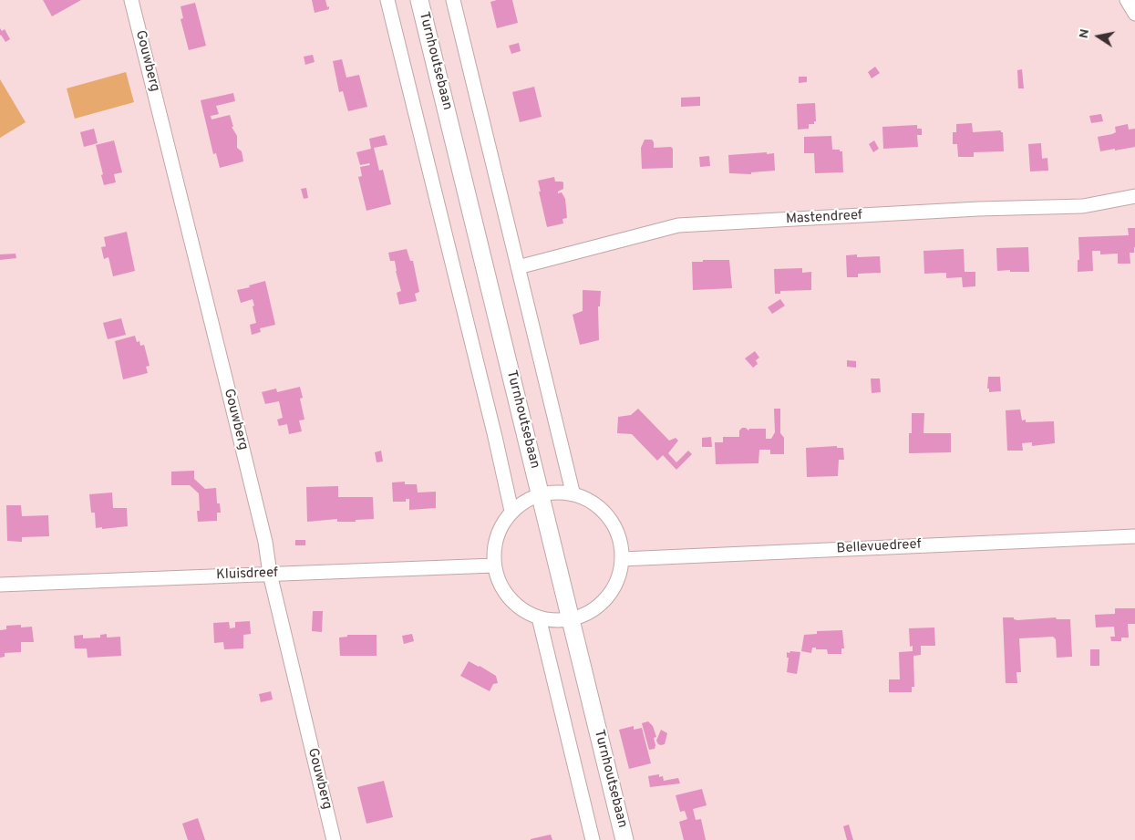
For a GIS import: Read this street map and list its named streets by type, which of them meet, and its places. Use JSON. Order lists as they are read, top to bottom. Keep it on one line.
{"streets":{"main road":["Turnhoutsebaan"],"street":["Gouwberg","Mastendreef","Bellevuedreef","Kluisdreef"]},"crossings":[["Gouwberg","Kluisdreef"]],"north":"left"}
